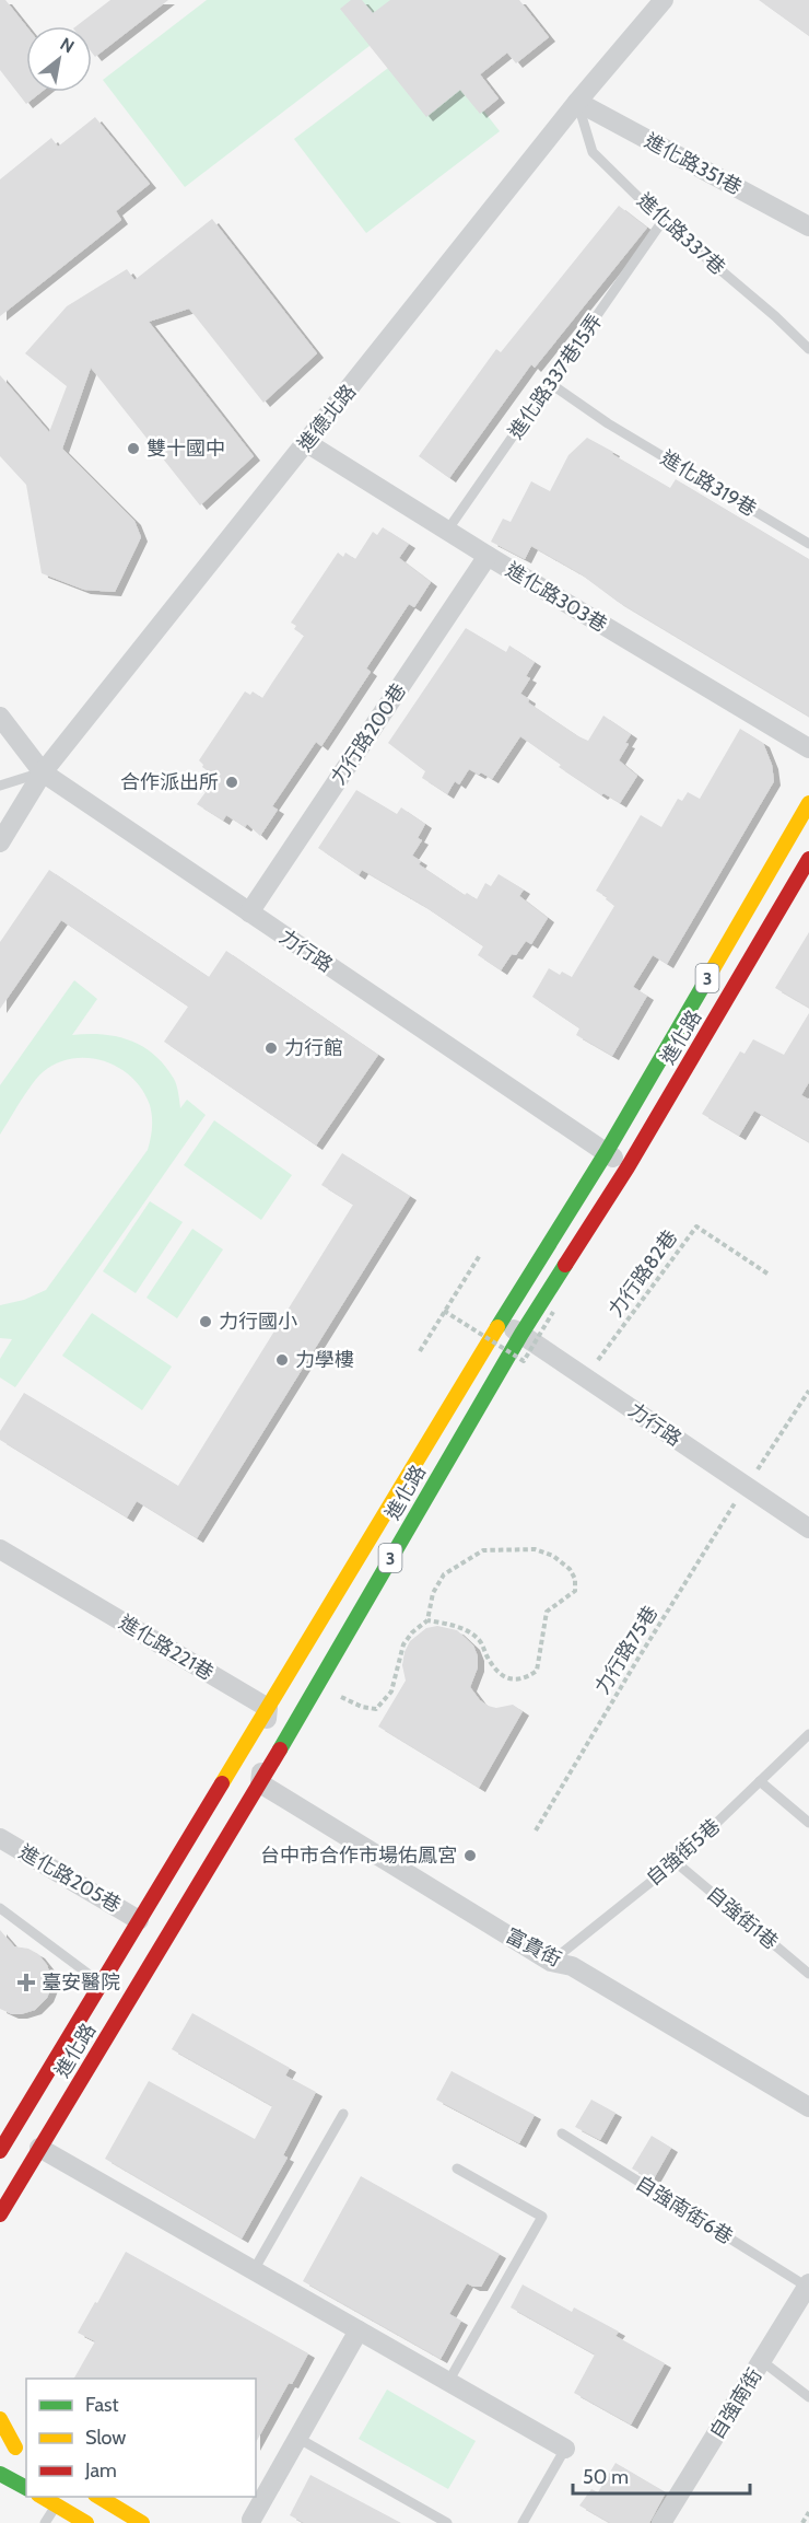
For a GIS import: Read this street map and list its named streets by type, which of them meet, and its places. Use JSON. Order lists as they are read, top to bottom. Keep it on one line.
{"streets":{"main road":["3","進化路"],"street":["進化路351巷","進德北路","進化路303巷","力行路200巷","力行路","進化路221巷","進化路205巷","富貴街","自強南街"],"lane":["進化路337巷","進化路337巷15弄","進化路319巷","自強街5巷","自強街1巷","自強南街6巷"],"path":["力行路82巷","力行路75巷"]},"crossings":[["進化路351巷","進化路337巷"],["進化路351巷","進德北路"],["進化路337巷","進化路337巷15弄"],["進化路337巷","進德北路"],["進化路337巷15弄","進化路319巷"],["進化路337巷15弄","進化路303巷"],["進德北路","進化路303巷"],["進德北路","力行路"],["進化路303巷","力行路200巷"],["力行路200巷","力行路"],["力行路","進化路"],["力行路","力行路82巷"],["力行路","力行路75巷"],["進化路","進化路221巷"],["進化路","進化路205巷"],["進化路","富貴街"],["自強街5巷","自強街1巷"],["自強街5巷","富貴街"],["自強南街6巷","自強南街"]],"places":{"other":["雙十國中","合作派出所","力行館","力行國小","力學樓","台中市合作市場佑鳳宮"],"health":["臺安醫院"]},"legend":["Fast","Slow","Jam"],"scale_bar":"50 m","north":"top right"}
